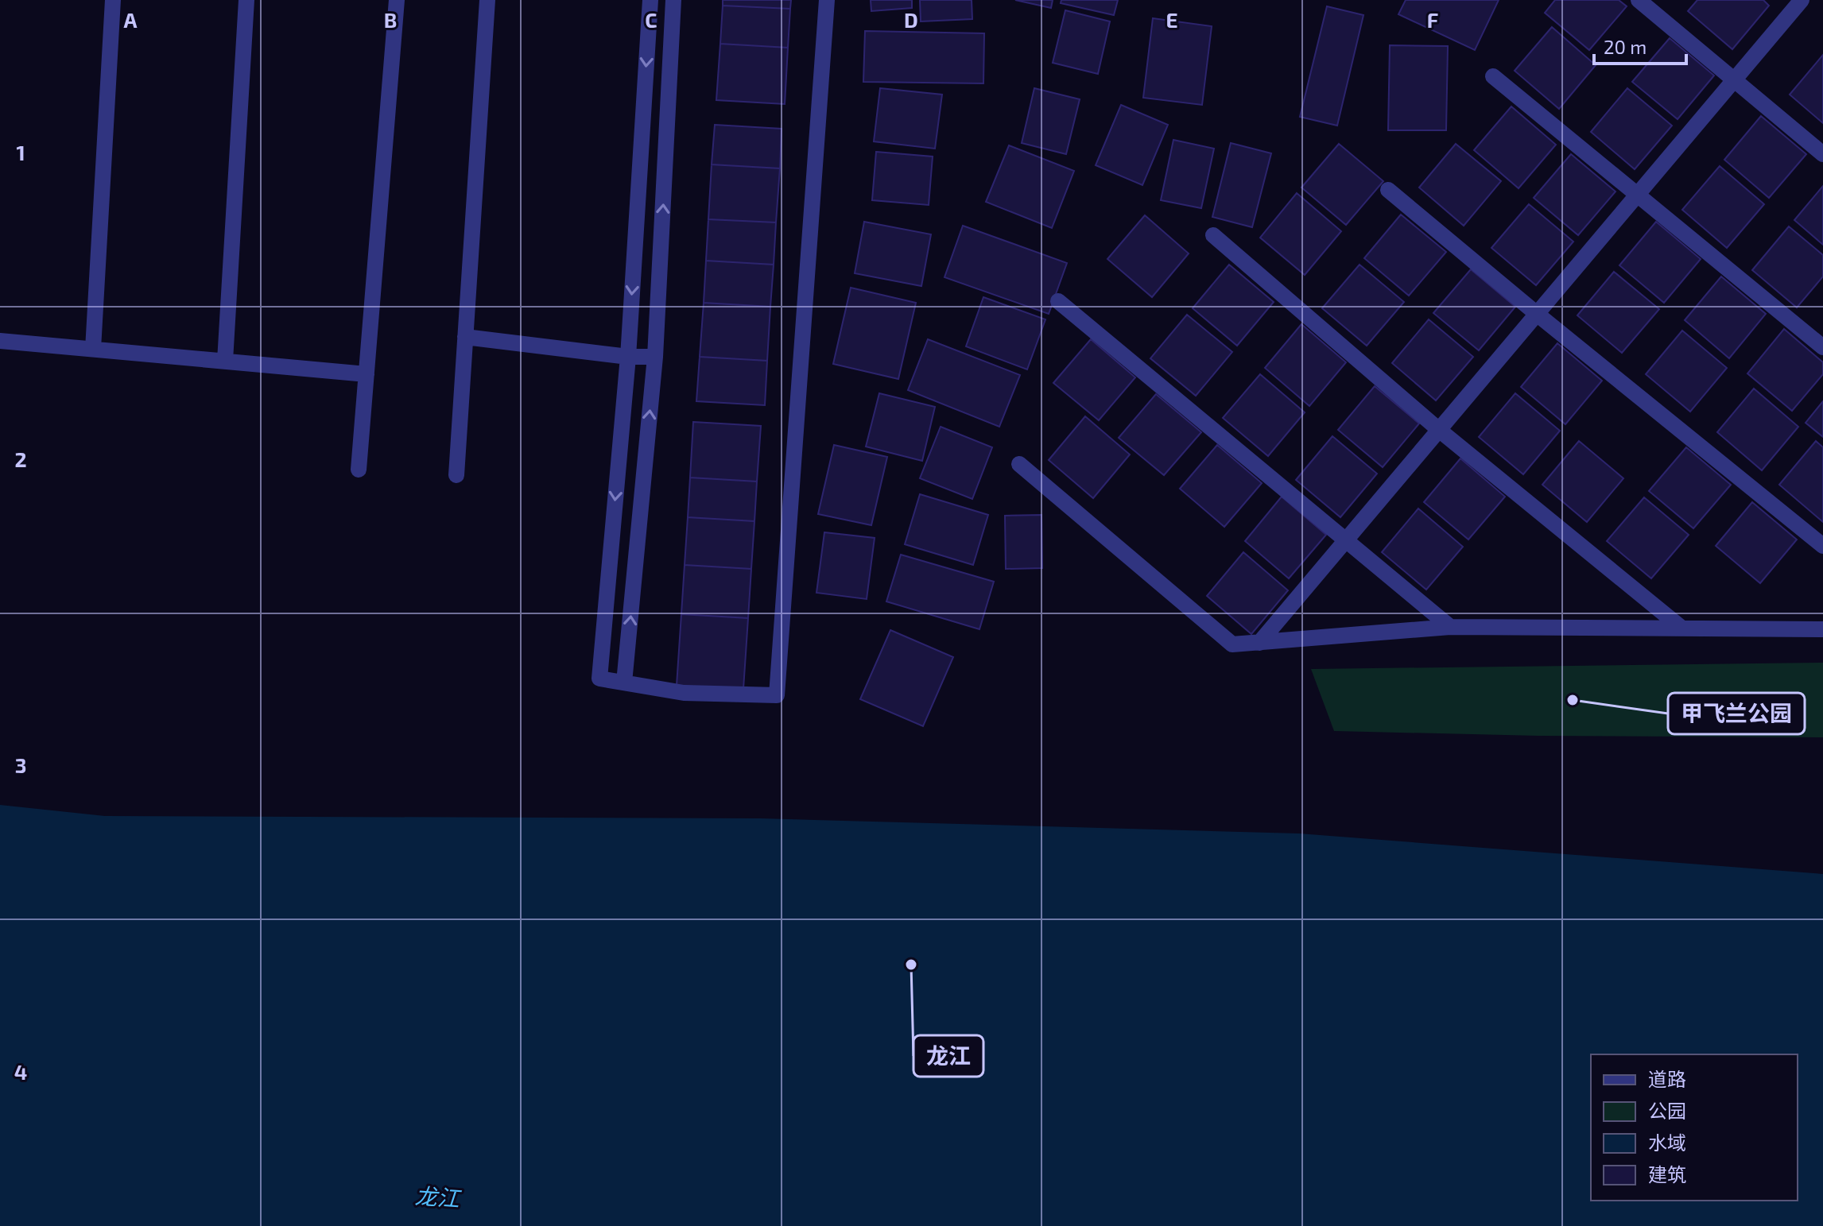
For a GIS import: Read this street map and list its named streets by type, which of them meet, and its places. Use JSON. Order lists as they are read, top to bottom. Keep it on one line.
{"water":["龙江"],"places":["甲飞兰公园","龙江"],"legend":["道路","公园","水域","建筑"],"scale_bar":"20 m","grid":{"columns":["A","B","C","D","E","F"],"rows":["1","2","3","4"]}}
